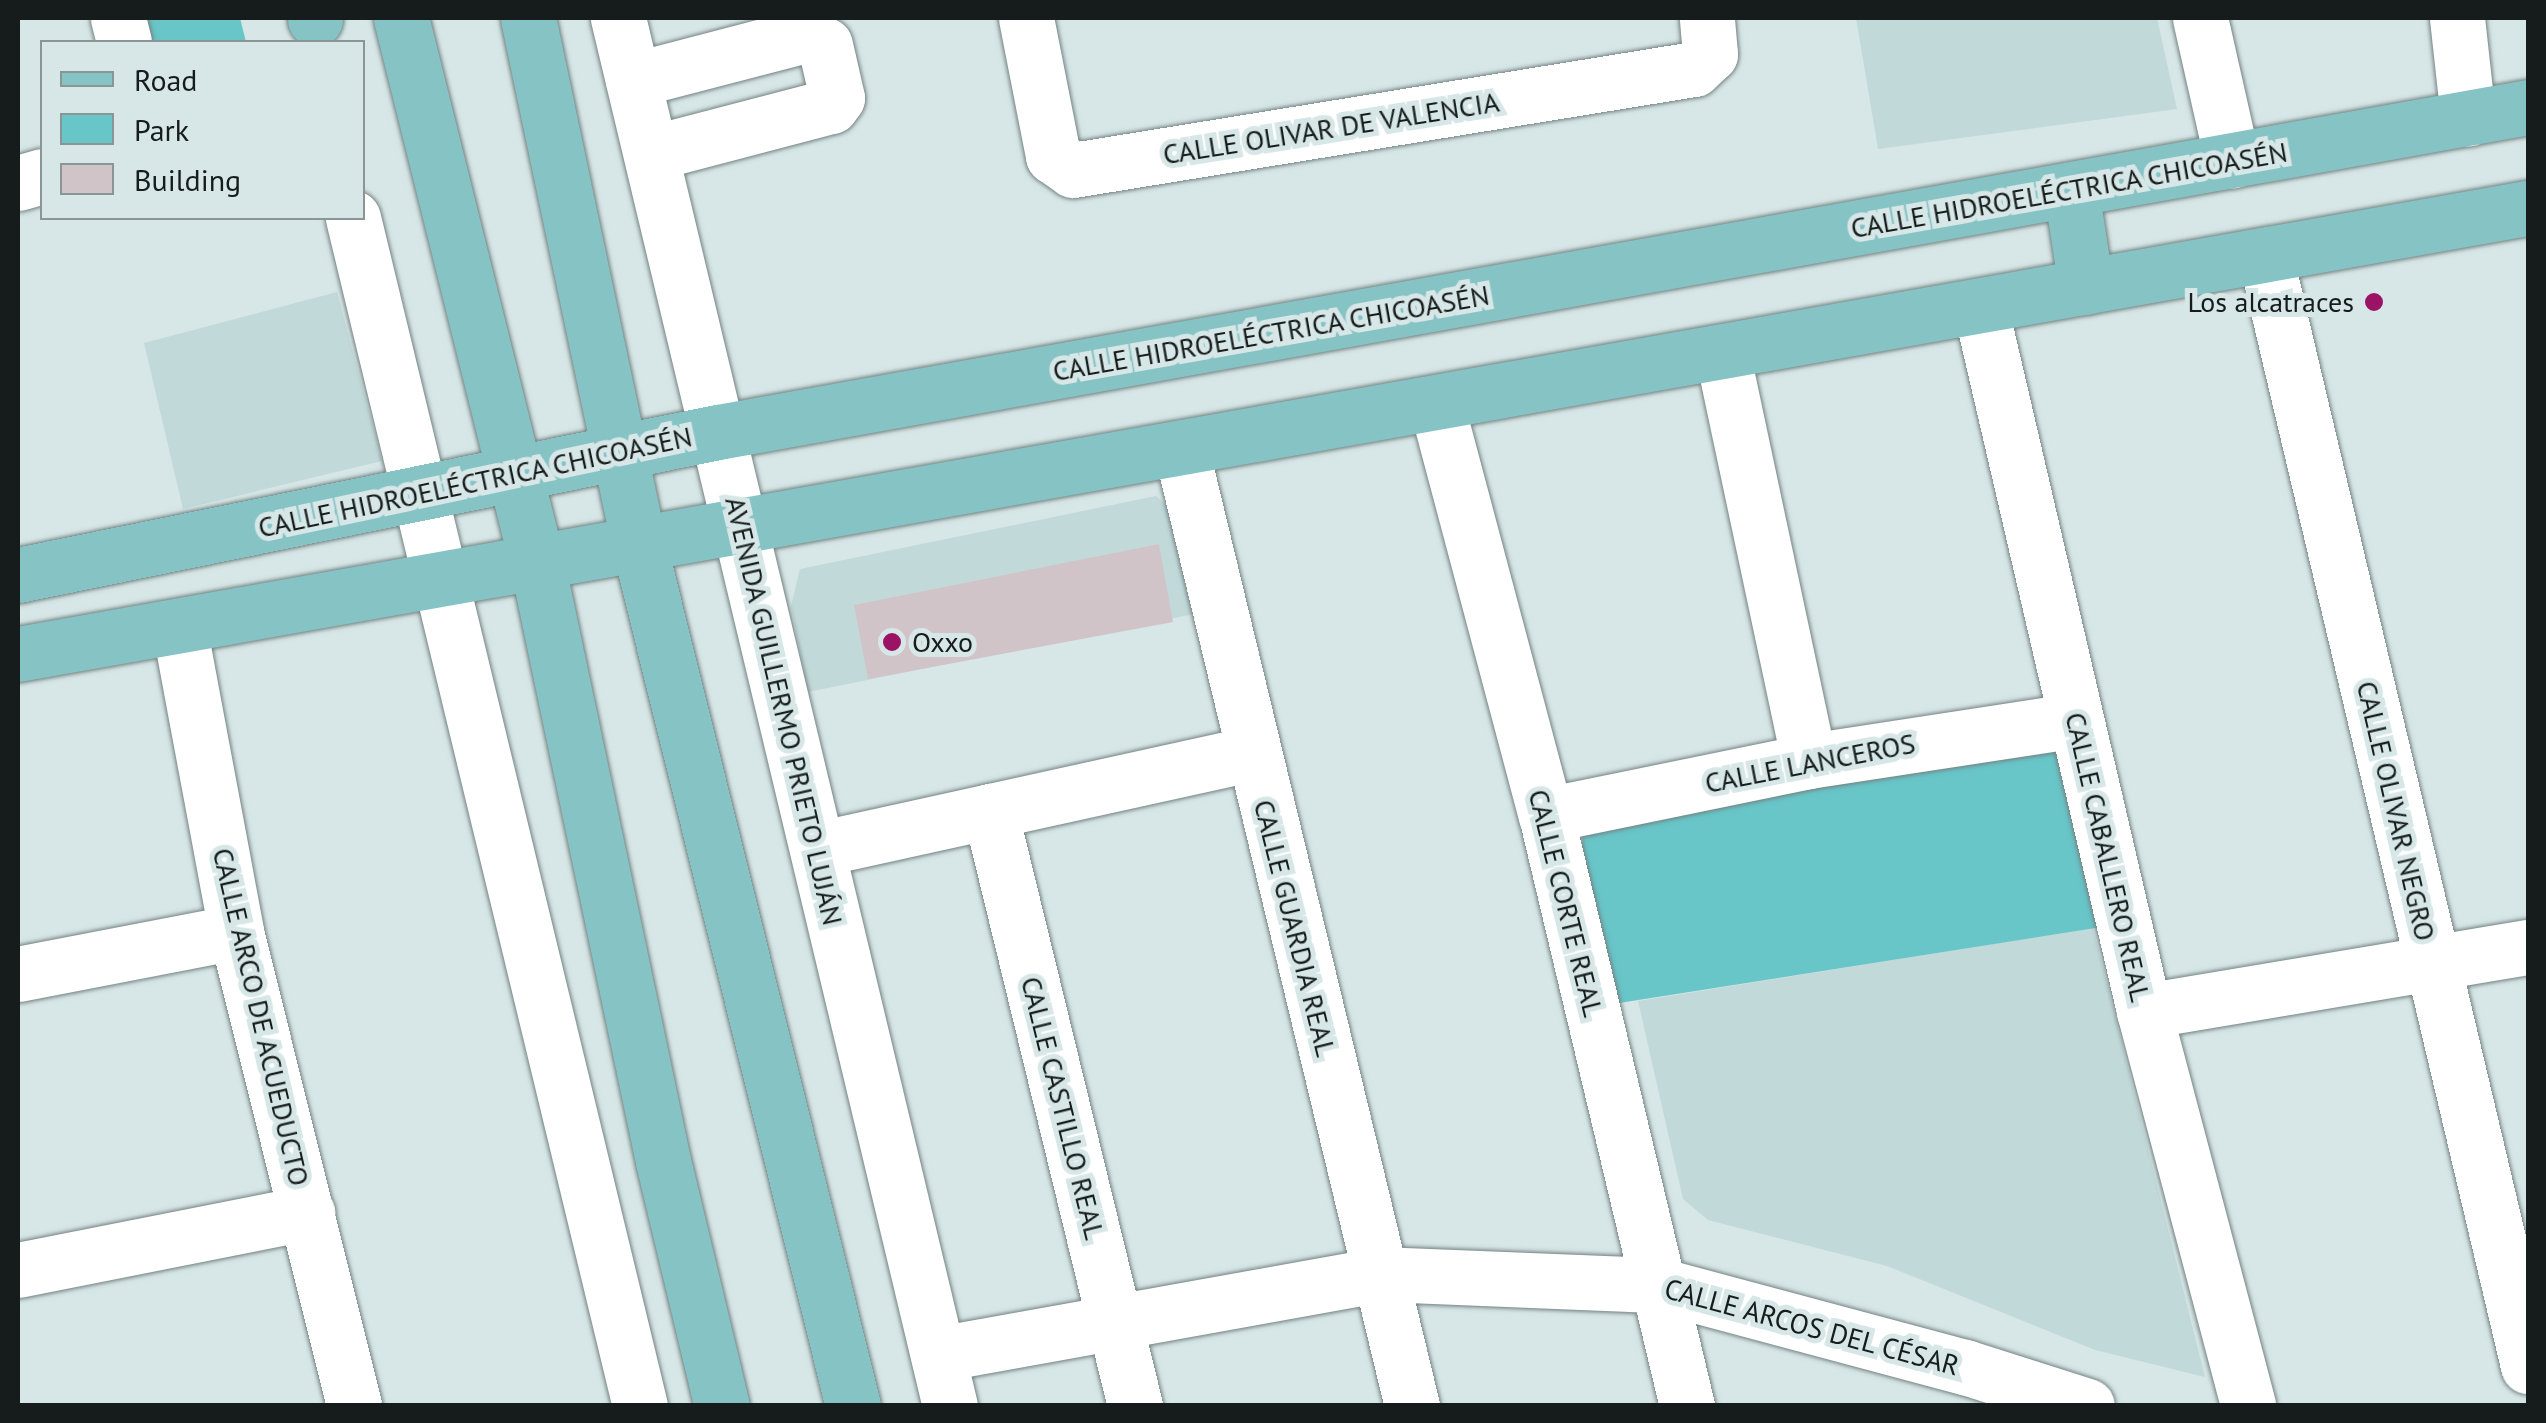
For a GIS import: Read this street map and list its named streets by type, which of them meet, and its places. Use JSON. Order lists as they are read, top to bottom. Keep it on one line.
{"streets":{"main road":["CALLE HIDROELÉCTRICA CHICOASÉN"],"street":["CALLE OLIVAR DE VALENCIA","AVENIDA GUILLERMO PRIETO LUJÁN","CALLE LANCEROS","CALLE OLIVAR NEGRO","CALLE CABALLERO REAL","CALLE CORTE REAL","CALLE GUARDIA REAL","CALLE ARCO DE ACUEDUCTO","CALLE CASTILLO REAL","CALLE ARCOS DEL CÉSAR"]},"crossings":[["CALLE HIDROELÉCTRICA CHICOASÉN","AVENIDA GUILLERMO PRIETO LUJÁN"],["AVENIDA GUILLERMO PRIETO LUJÁN","CALLE ARCOS DEL CÉSAR"],["CALLE LANCEROS","CALLE CABALLERO REAL"],["CALLE LANCEROS","CALLE CORTE REAL"],["CALLE CORTE REAL","CALLE ARCOS DEL CÉSAR"],["CALLE GUARDIA REAL","CALLE ARCOS DEL CÉSAR"],["CALLE CASTILLO REAL","CALLE ARCOS DEL CÉSAR"]],"places":["Los alcatraces","Oxxo"],"legend":["Road","Park","Building"]}
